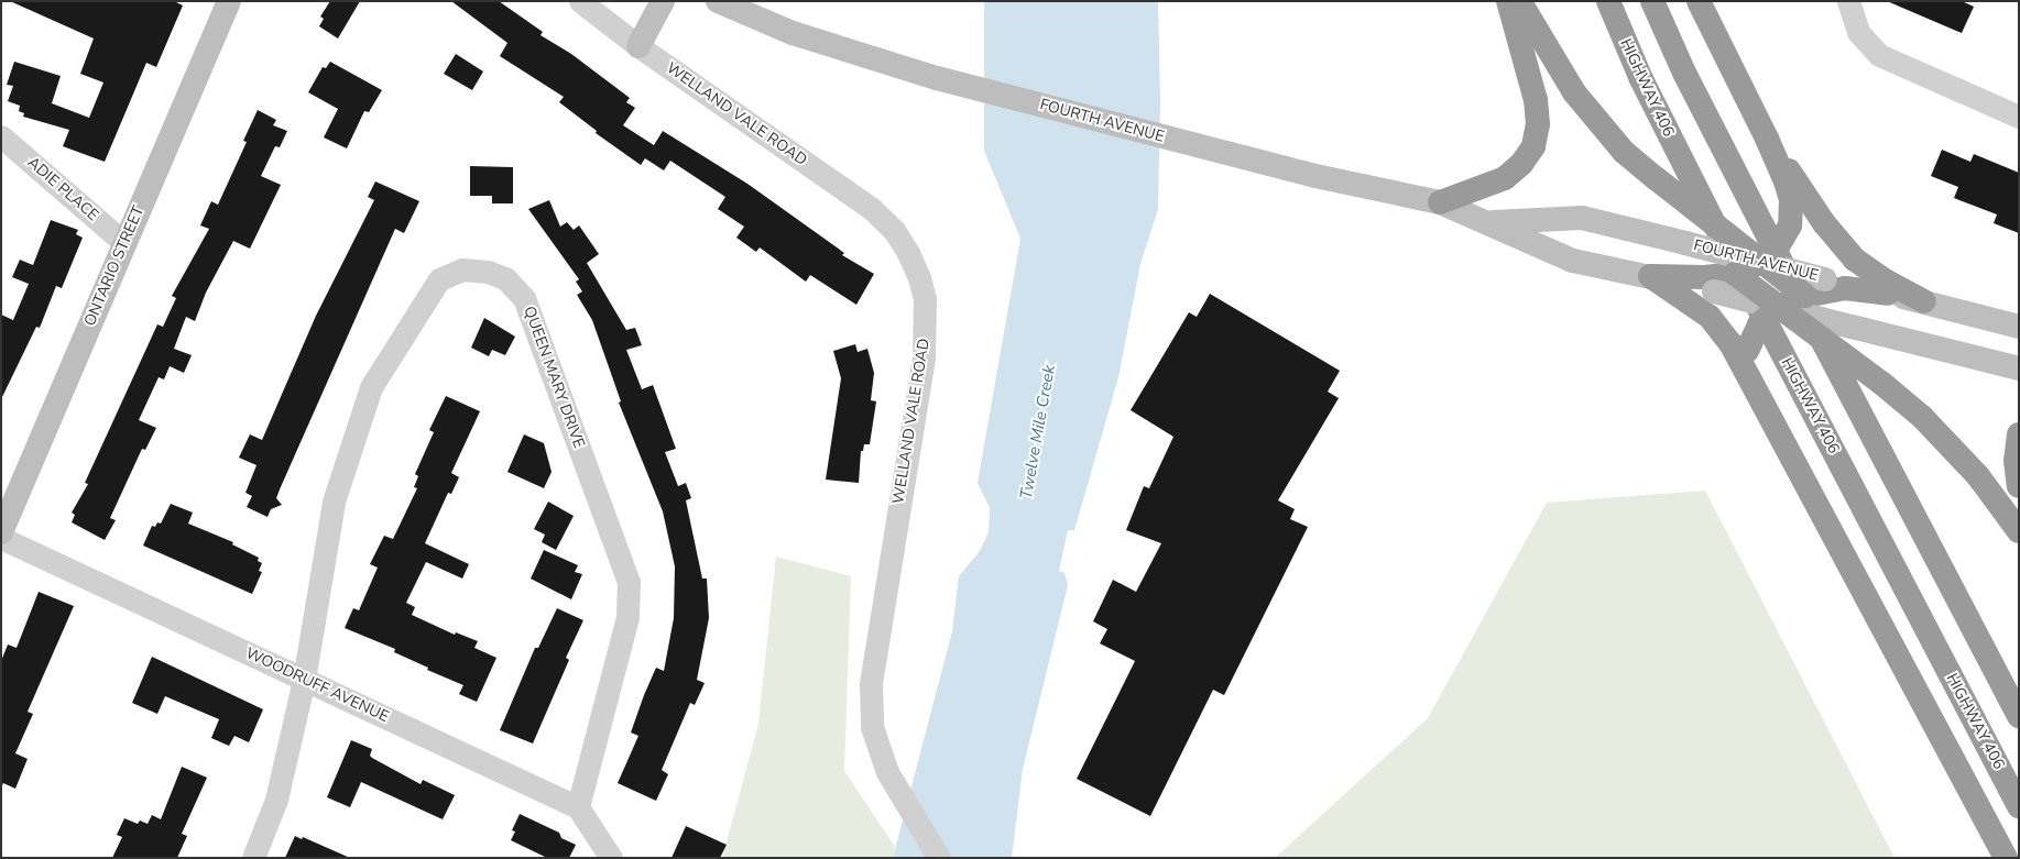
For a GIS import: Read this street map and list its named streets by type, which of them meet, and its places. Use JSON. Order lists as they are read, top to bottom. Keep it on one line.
{"streets":{"highway":["HIGHWAY 406"],"main road":["FOURTH AVENUE","ONTARIO STREET"],"street":["WELLAND VALE ROAD","ADIE PLACE","QUEEN MARY DRIVE","WOODRUFF AVENUE"]},"crossings":[["ADIE PLACE","ONTARIO STREET"],["QUEEN MARY DRIVE","WOODRUFF AVENUE"]],"water":["Twelve Mile Creek"]}
